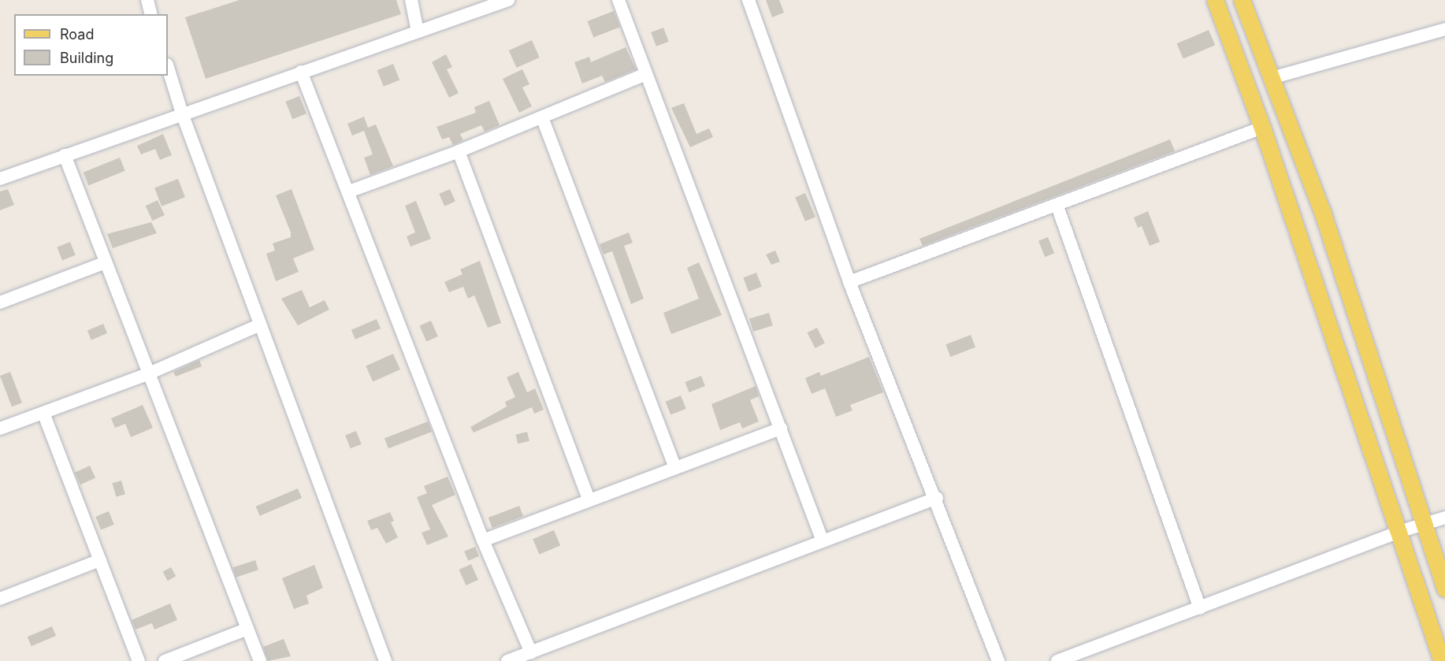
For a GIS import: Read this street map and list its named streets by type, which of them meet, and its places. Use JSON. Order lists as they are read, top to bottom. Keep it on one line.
{"legend":["Road","Building"]}
